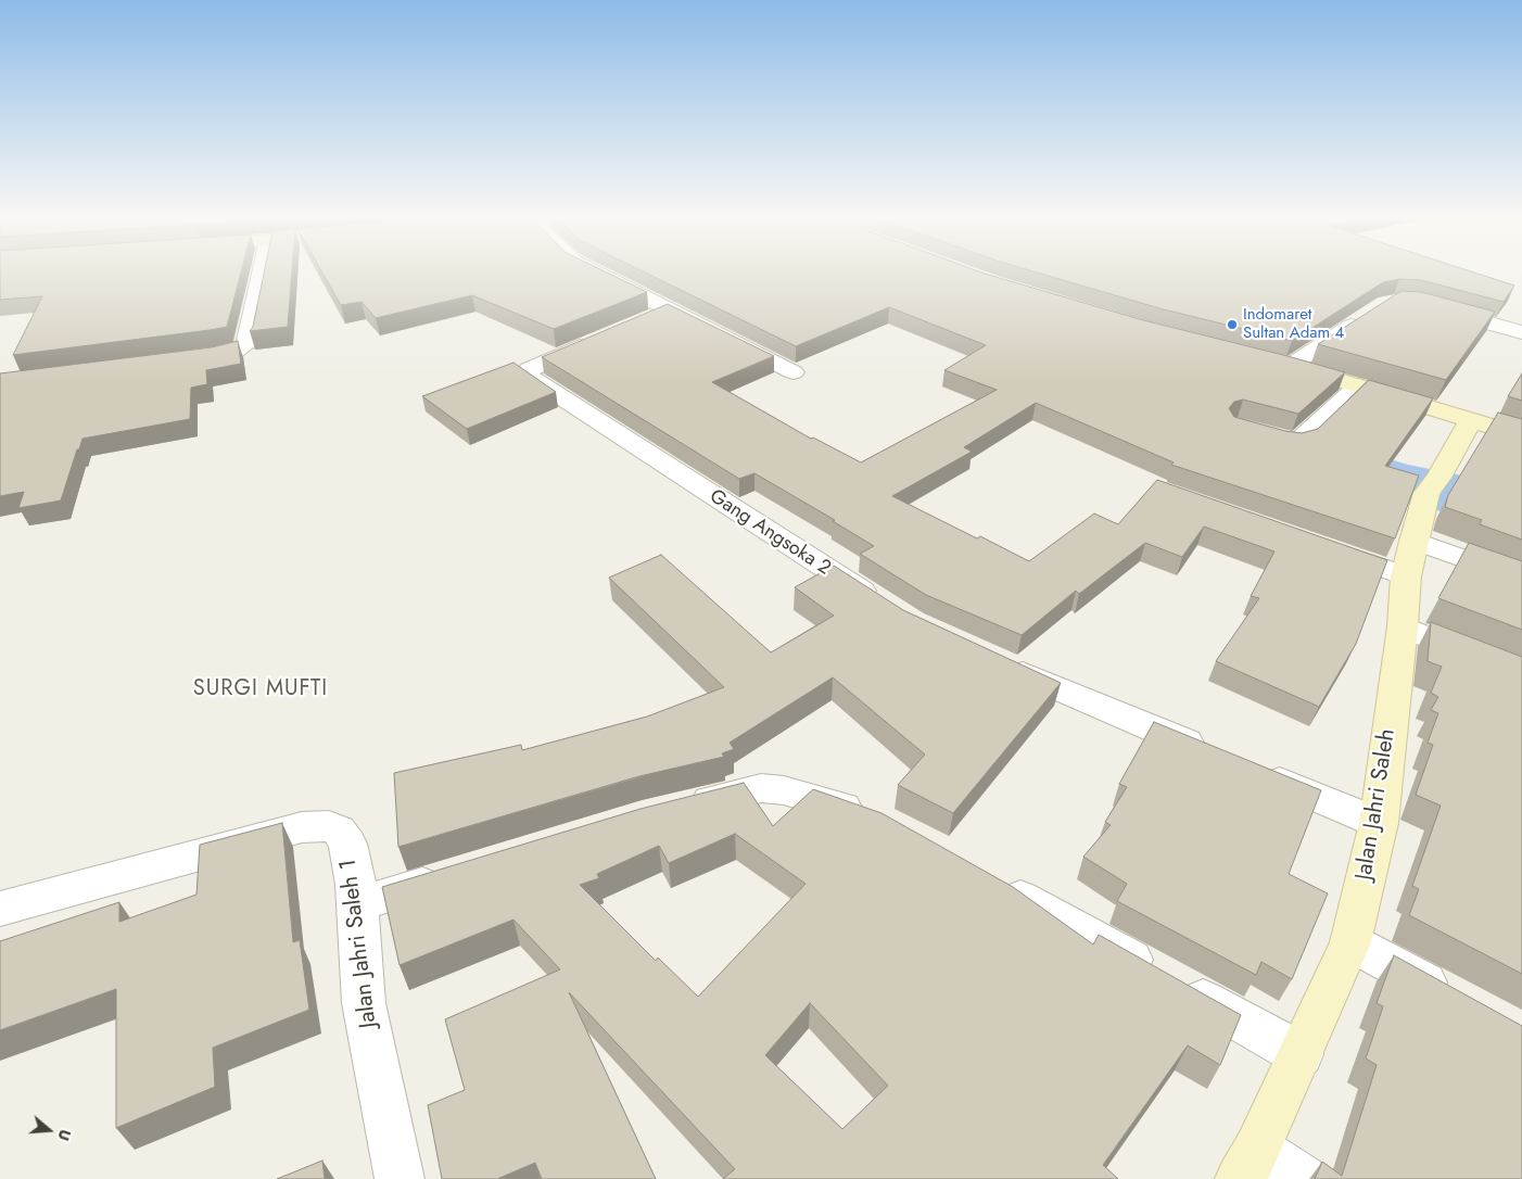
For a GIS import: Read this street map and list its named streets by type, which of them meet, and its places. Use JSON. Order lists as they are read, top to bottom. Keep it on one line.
{"streets":{"street":["Gang Angsoka 2","Jalan Jahri Saleh","Jalan Jahri Saleh 1"]},"districts":["SURGI MUFTI"],"places":["Indomaret Sultan Adam 4"],"north":"right"}
